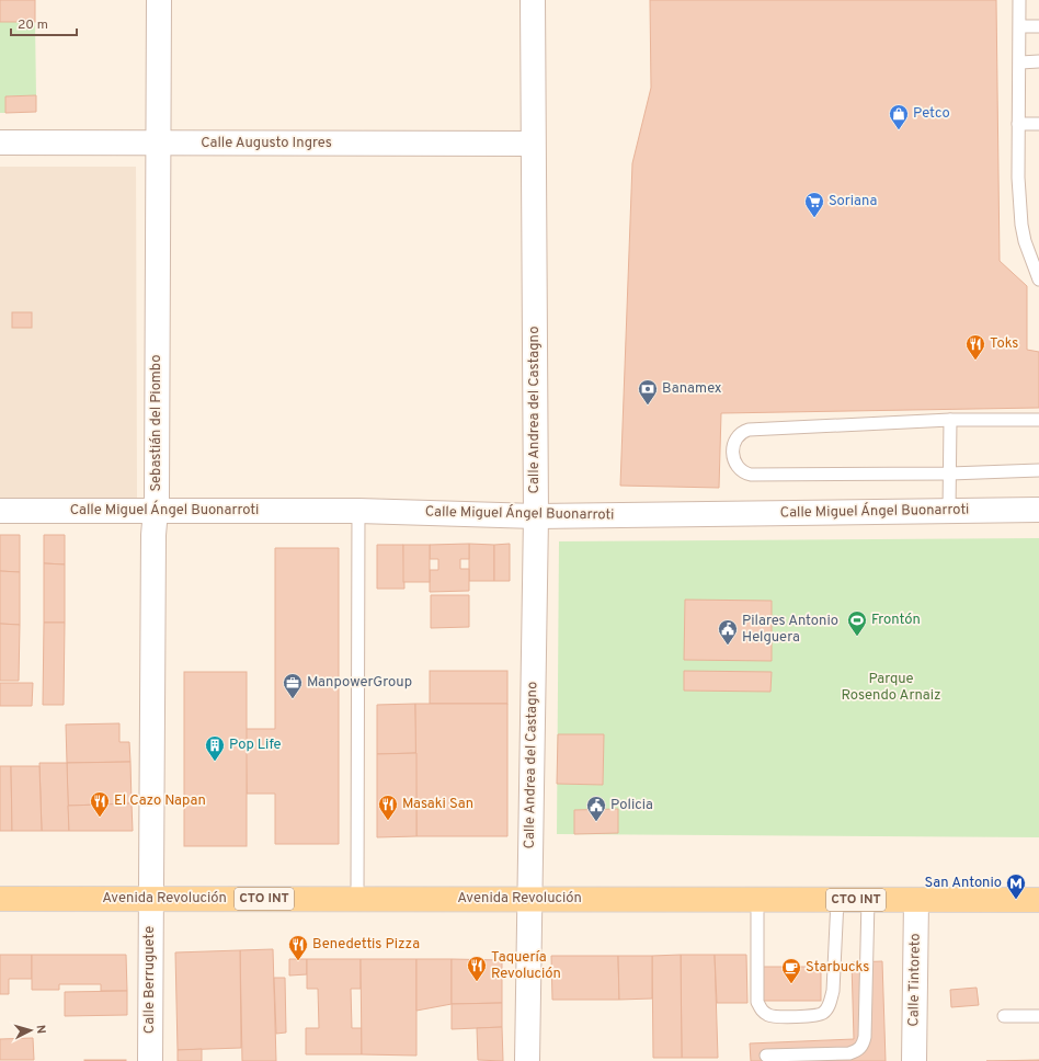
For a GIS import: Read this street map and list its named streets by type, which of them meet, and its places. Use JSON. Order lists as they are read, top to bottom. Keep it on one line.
{"streets":{"main road":["Avenida Revolución","CTO INT"],"street":["Calle Augusto Ingres","Calle Andrea del Castagno","Sebastián del Piombo","Calle Miguel Ángel Buonarroti","Calle Berruguete","Calle Tintoreto"]},"crossings":[["Calle Augusto Ingres","Calle Andrea del Castagno"],["Calle Augusto Ingres","Sebastián del Piombo"],["Calle Andrea del Castagno","Calle Miguel Ángel Buonarroti"],["Calle Andrea del Castagno","Avenida Revolución"],["Sebastián del Piombo","Calle Miguel Ángel Buonarroti"],["Sebastián del Piombo","Avenida Revolución"],["Sebastián del Piombo","Calle Berruguete"],["Avenida Revolución","Calle Berruguete"],["Avenida Revolución","Calle Tintoreto"]],"parks":["Parque Rosendo Arnaiz"],"places":{"shop":["Petco"],"supermarket":["Soriana"],"restaurant":["Toks","El Cazo Napan","Masaki San","Benedettis Pizza","Taquería Revolución"],"bank":["Banamex"],"sports":["Frontón"],"public building":["Pilares Antonio Helguera","Policia"],"office":["ManpowerGroup"],"building":["Pop Life"],"metro station":["San Antonio"],"cafe":["Starbucks"]},"scale_bar":"20 m","north":"right"}
